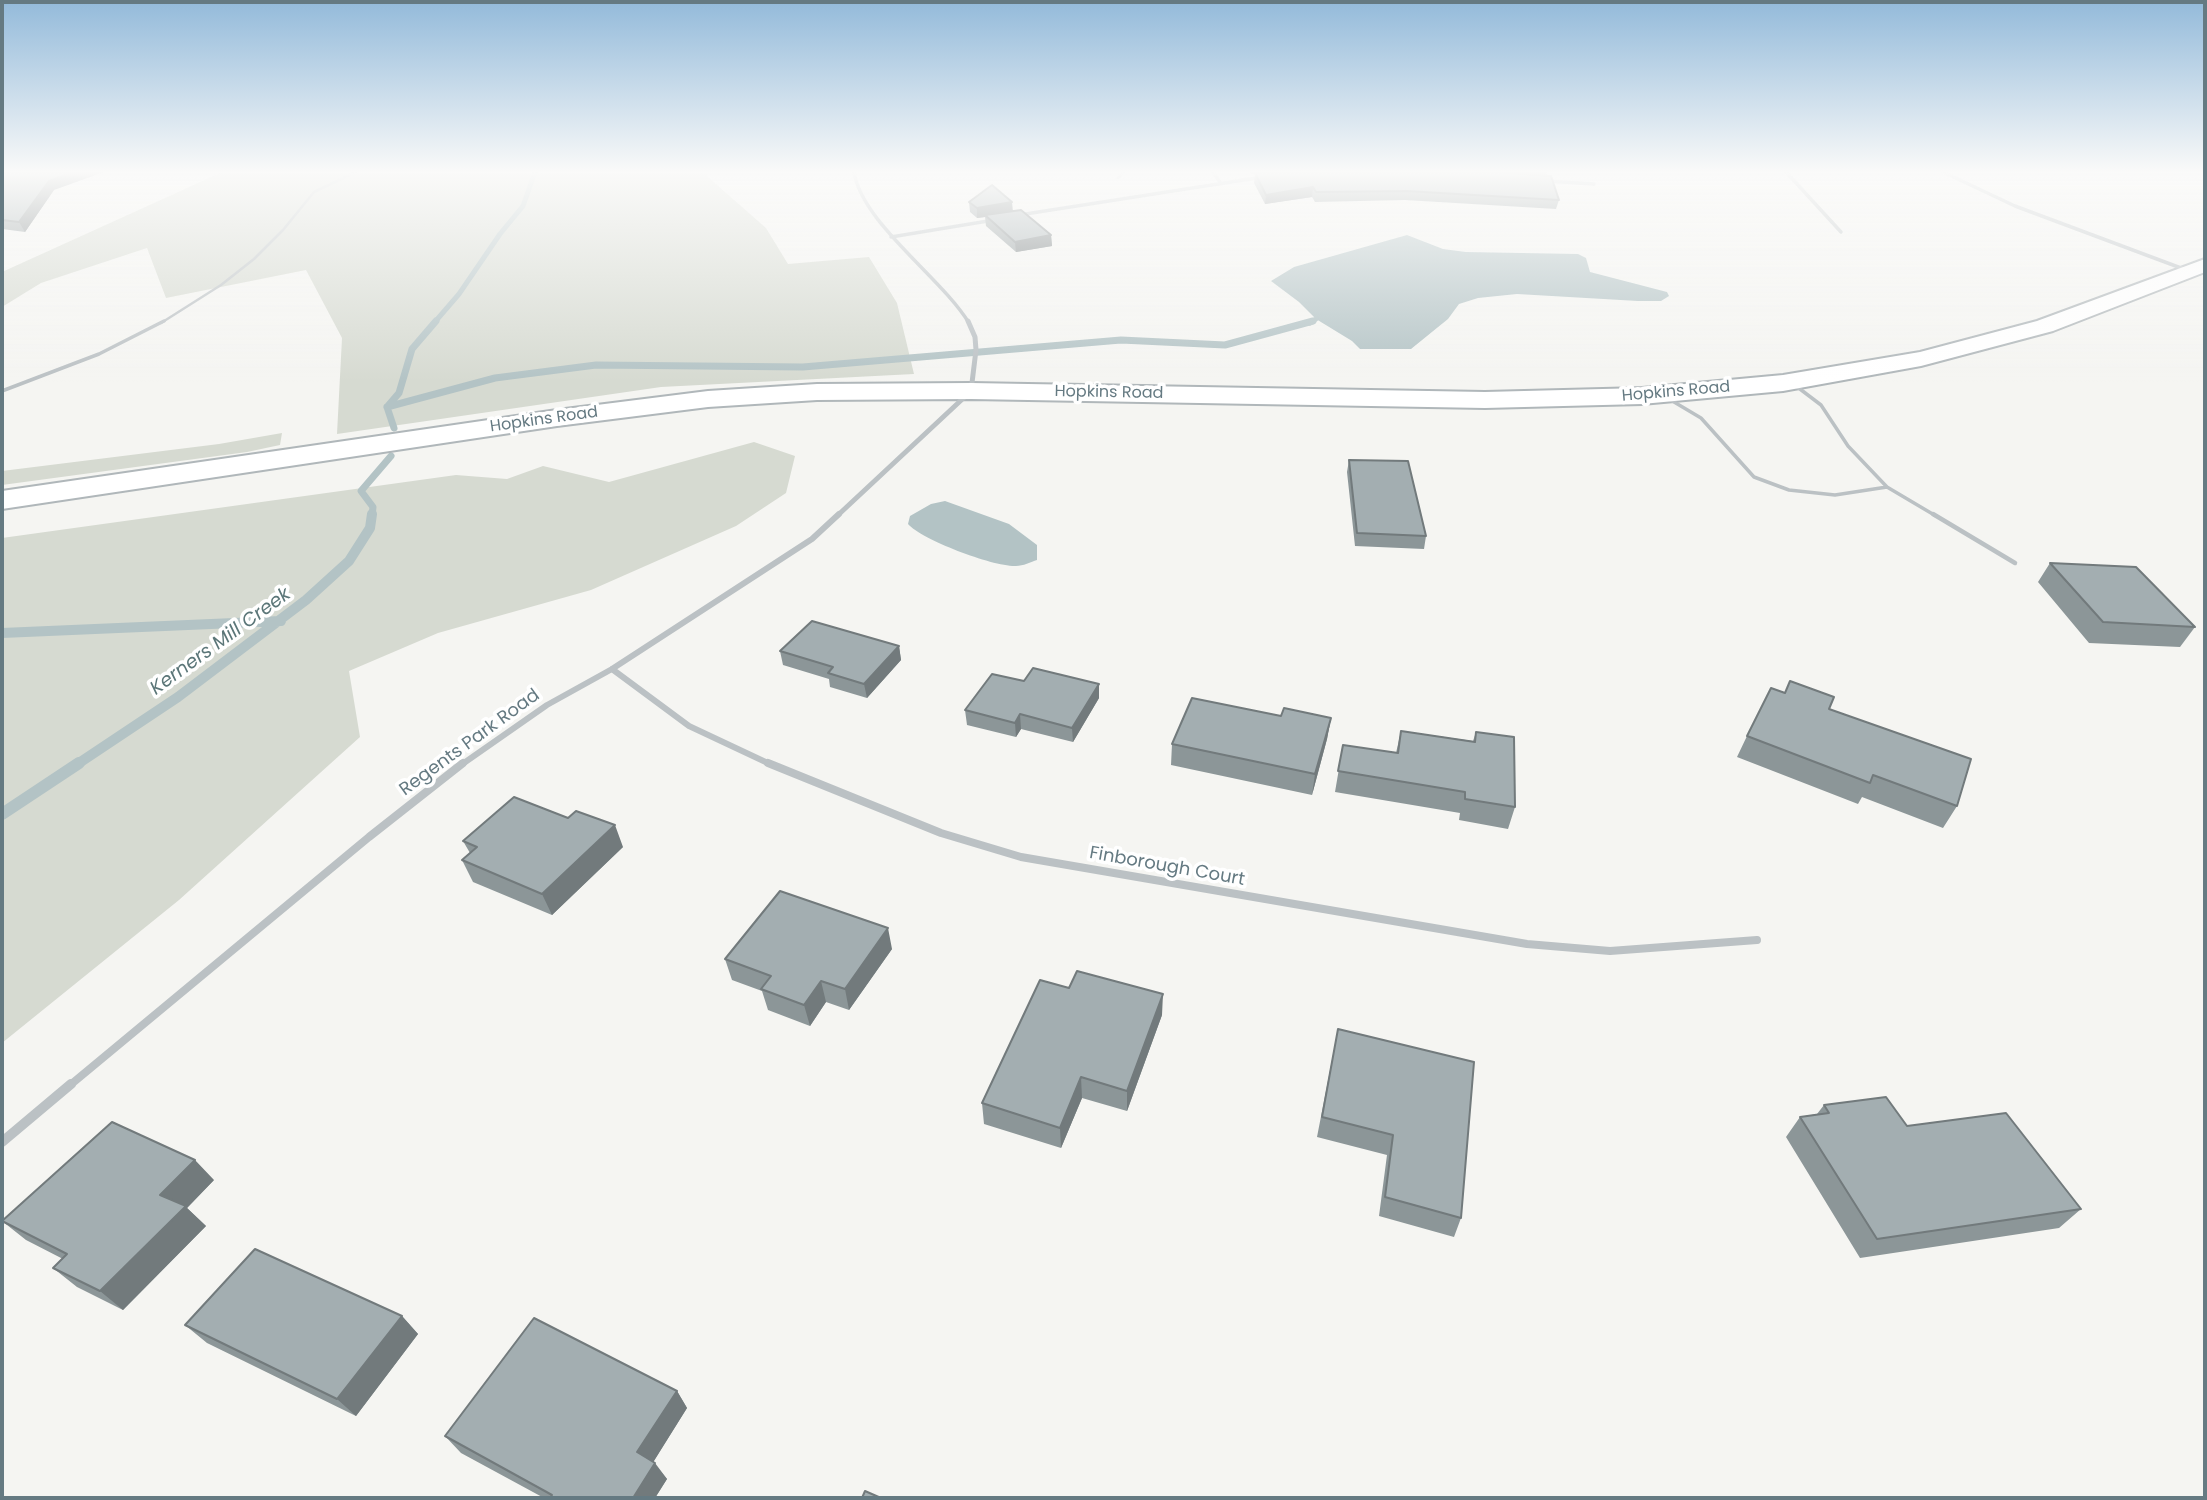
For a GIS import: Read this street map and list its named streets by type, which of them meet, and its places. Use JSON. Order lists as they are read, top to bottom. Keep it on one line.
{"streets":{"main road":["Hopkins Road"],"street":["Regents Park Road","Finborough Court"]},"crossings":[["Hopkins Road","Regents Park Road"],["Regents Park Road","Finborough Court"]],"water":["Kerners Mill Creek"]}
